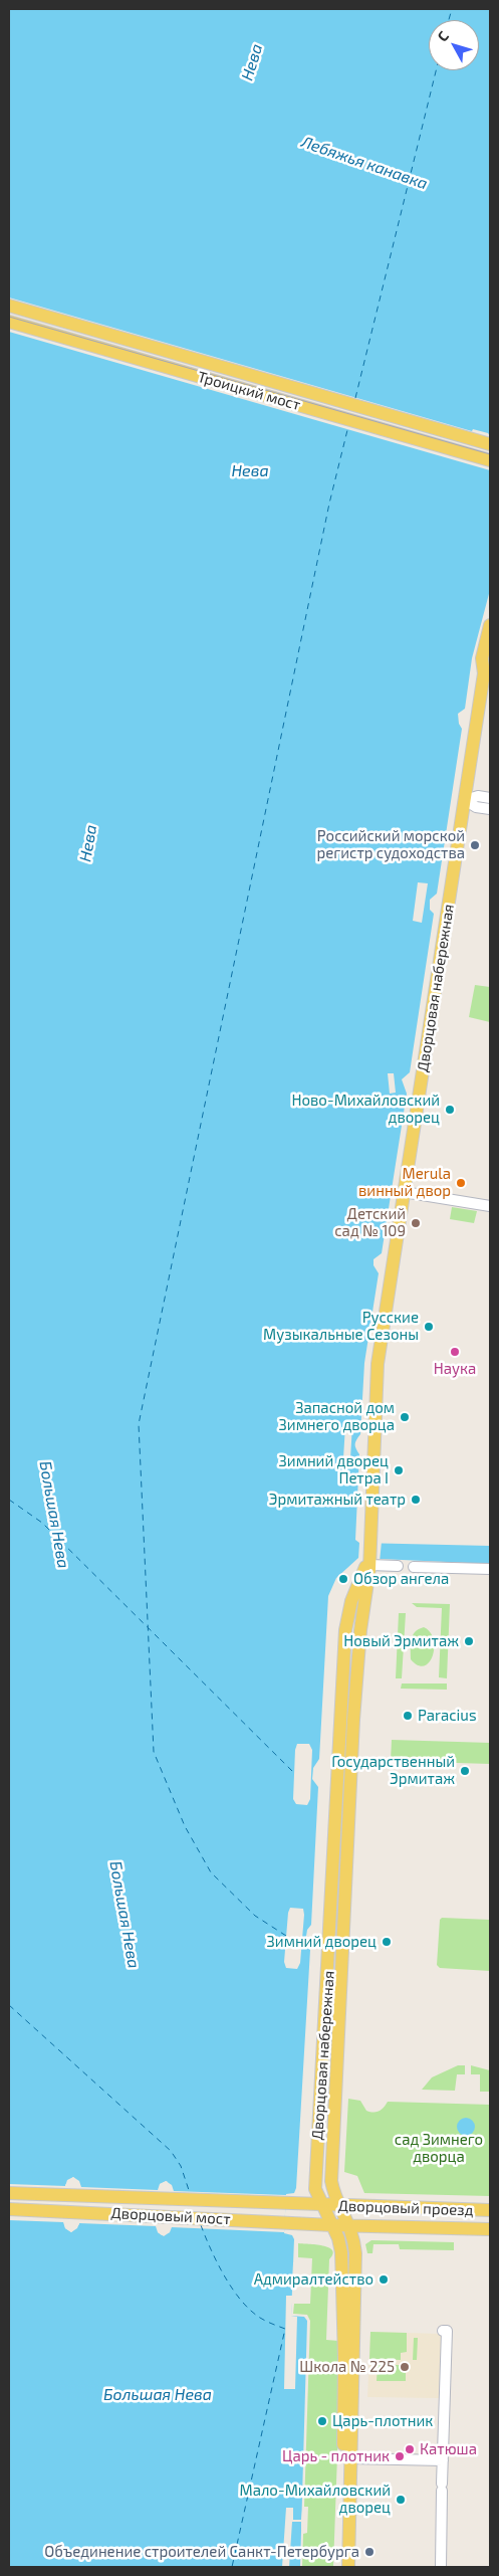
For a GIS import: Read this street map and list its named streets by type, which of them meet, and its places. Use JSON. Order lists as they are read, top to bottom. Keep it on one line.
{"streets":{"main road":["Троицкий мост","Дворцовая набережная","Дворцовый проезд","Дворцовый мост"]},"crossings":[["Дворцовая набережная","Дворцовый проезд"],["Дворцовая набережная","Дворцовый мост"],["Дворцовый проезд","Дворцовый мост"]],"water":["Нева","Лебяжья канавка","Большая Нева"],"parks":["сад Зимнего дворца"],"places":["Российский морской регистр судоходства","Ново-Михайловский дворец","Merula винный двор","Детский сад № 109","Русские Музыкальные Сезоны","Наука","Запасной дом Зимнего дворца","Зимний дворец Петра I","Эрмитажный театр","Обзор ангела","Новый Эрмитаж","Paracius","Государственный Эрмитаж","Зимний дворец","Адмиралтейство","Школа № 225","Царь-плотник","Катюша","Царь - плотник","Мало-Михайловский дворец","Объединение строителей Санкт-Петербурга"],"north":"top left"}
